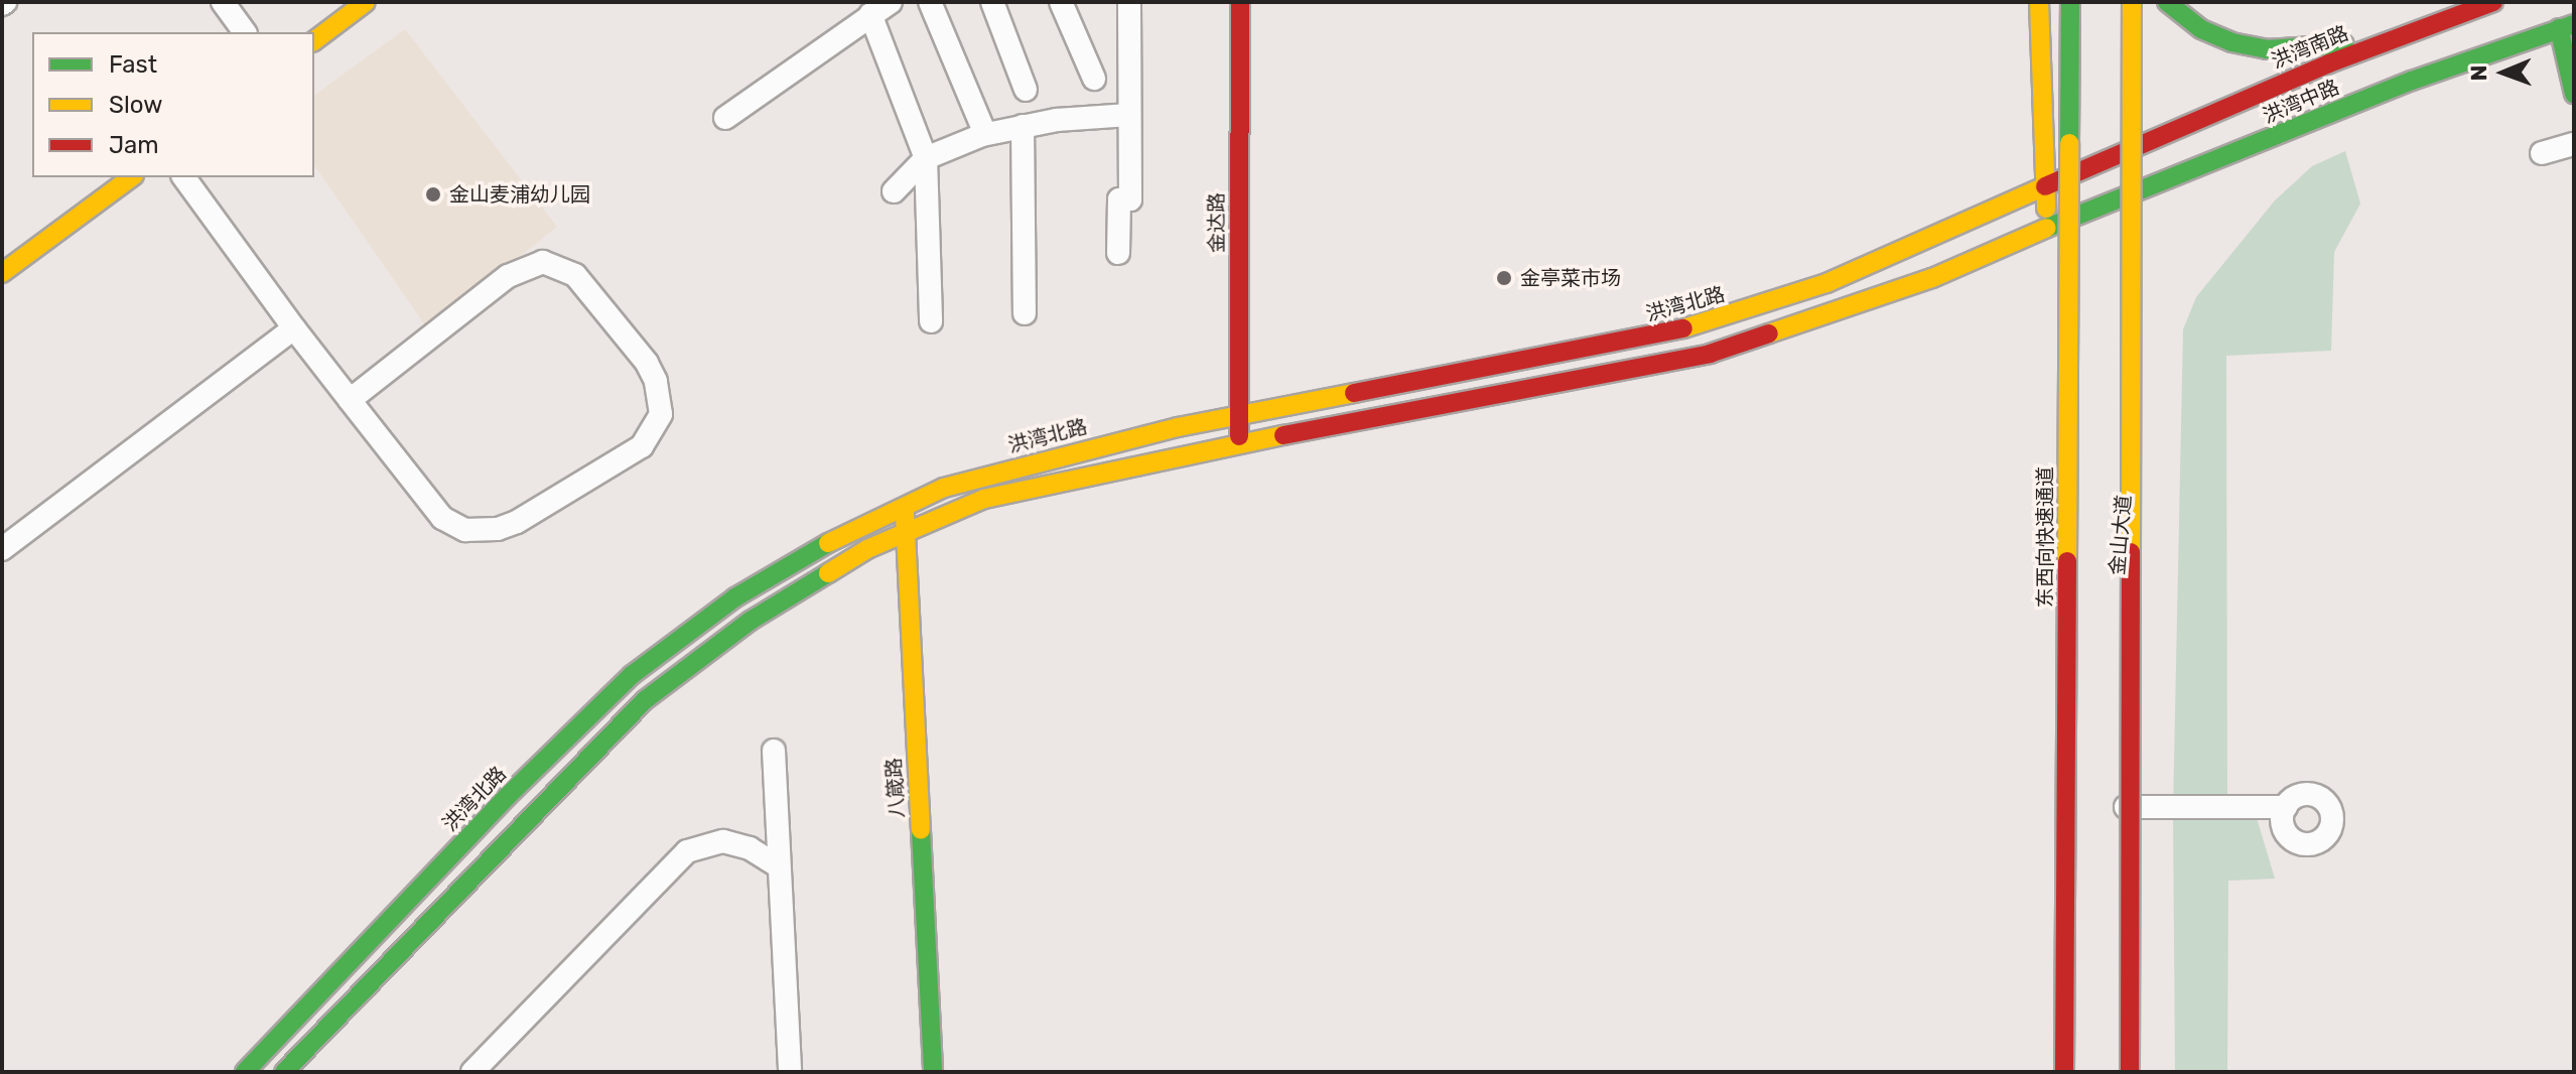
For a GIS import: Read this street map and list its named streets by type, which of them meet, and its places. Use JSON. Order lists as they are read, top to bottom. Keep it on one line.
{"streets":{"main road":["洪湾南路","洪湾中路","金达路","洪湾北路","金山大道","东西向快速通道","八箴路"]},"crossings":[["洪湾南路","洪湾北路"],["洪湾南路","金山大道"],["洪湾中路","金山大道"],["金达路","洪湾北路"],["洪湾北路","八箴路"]],"places":["金山麦浦幼儿园","金亭菜市场"],"legend":["Fast","Slow","Jam"],"north":"left"}
